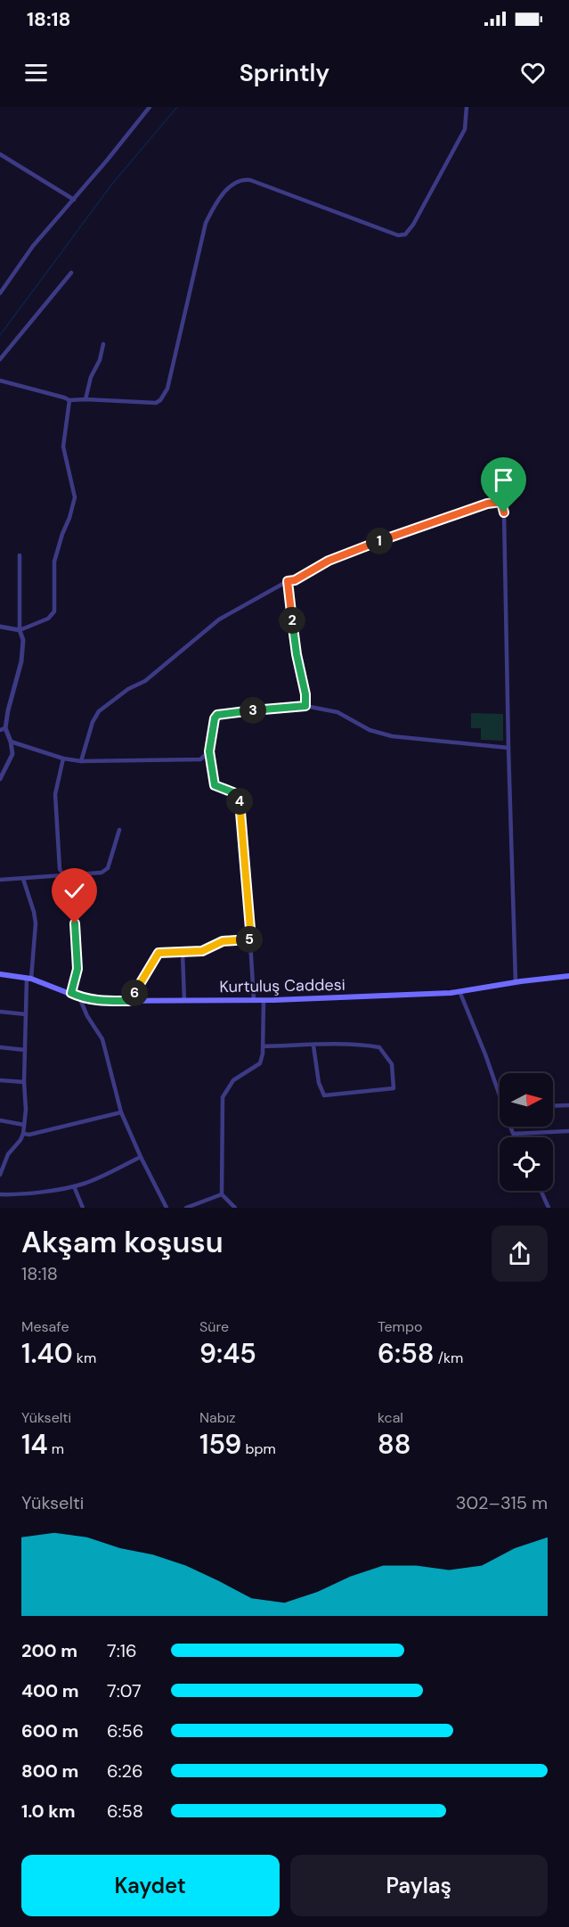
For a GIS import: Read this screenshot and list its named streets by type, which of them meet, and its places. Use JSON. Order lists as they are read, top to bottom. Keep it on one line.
{"streets":{"main road":["Kurtuluş Caddesi"]},"north":"right","page":{"status":"18:18","header":"Sprintly","pins":["1","2","3","4","5","6"],"heading":["Akşam koşusu","18:18"],"stats":[["Mesafe","1.40 km"],["Süre","9:45"],["Tempo","6:58 /km"],["Yükselti","14 m"],["Nabız","159 bpm"],["kcal","88"]],"chart":["Yükselti","302–315 m"],"list":[{"name":"200 m","note":"7:16"},{"name":"400 m","note":"7:07"},{"name":"600 m","note":"6:56"},{"name":"800 m","note":"6:26"},{"name":"1.0 km","note":"6:58"}],"buttons":["Kaydet","Paylaş"]}}
